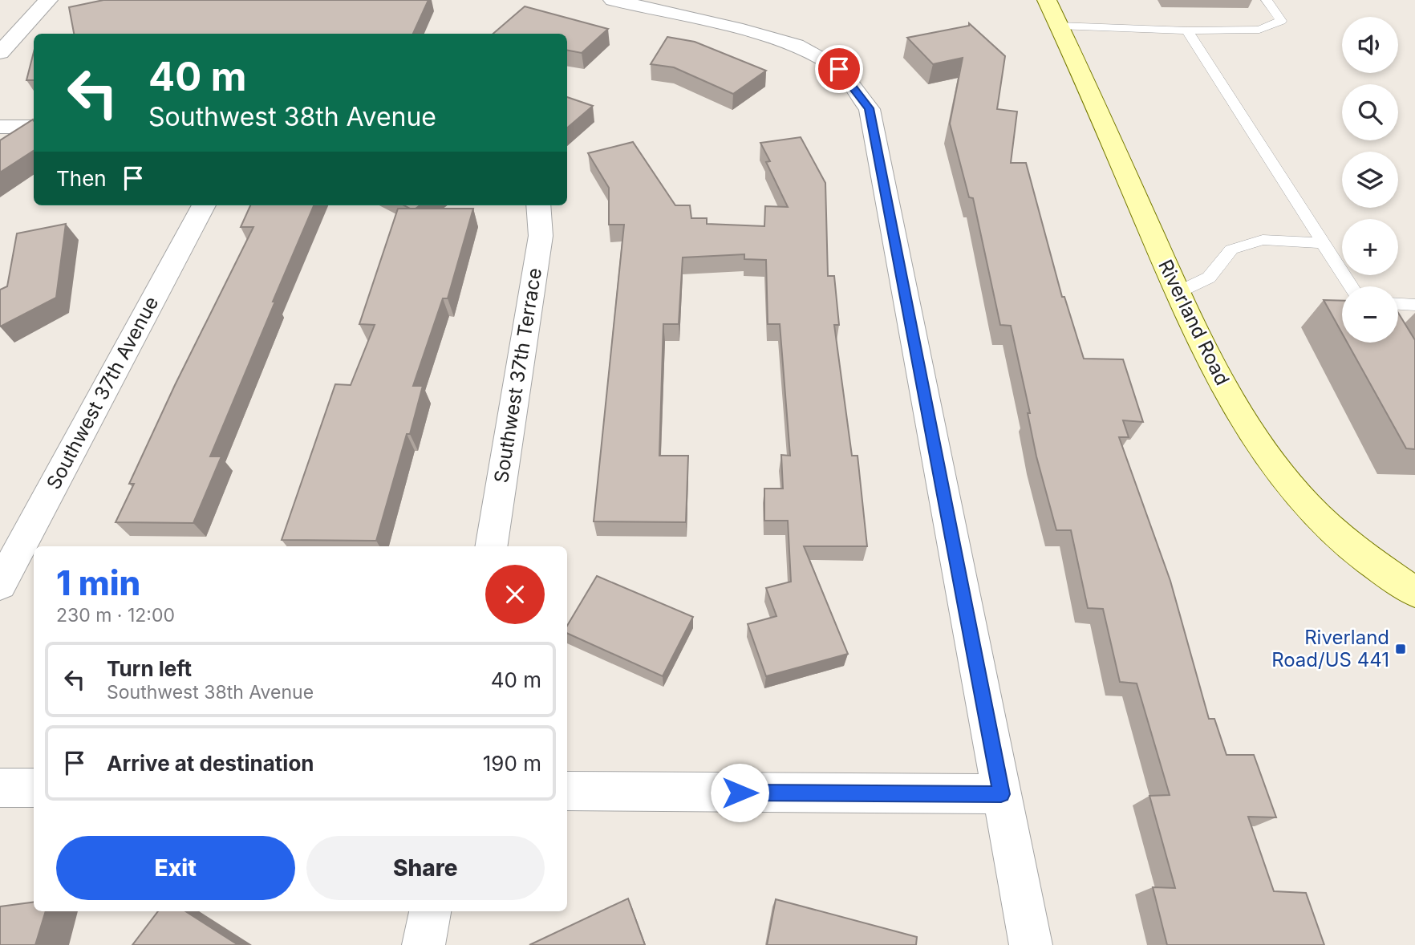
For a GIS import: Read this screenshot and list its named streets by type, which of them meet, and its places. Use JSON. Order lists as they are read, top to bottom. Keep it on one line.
{"streets":{"street":["Riverland Road","Southwest 37th Terrace","Southwest 37th Avenue"]},"places":{"transit":["Riverland Road/US 441"]},"page":{"map_buttons":["+","−"],"turn":["40 m","Southwest 38th Avenue"],"then":"Then","heading":["1 min","230 m · 12:00"],"list":[{"name":"Turn left","note":"Southwest 38th Avenue","value":"40 m"},{"name":"Arrive at destination","value":"190 m"}],"buttons":["Exit","Share"]}}
